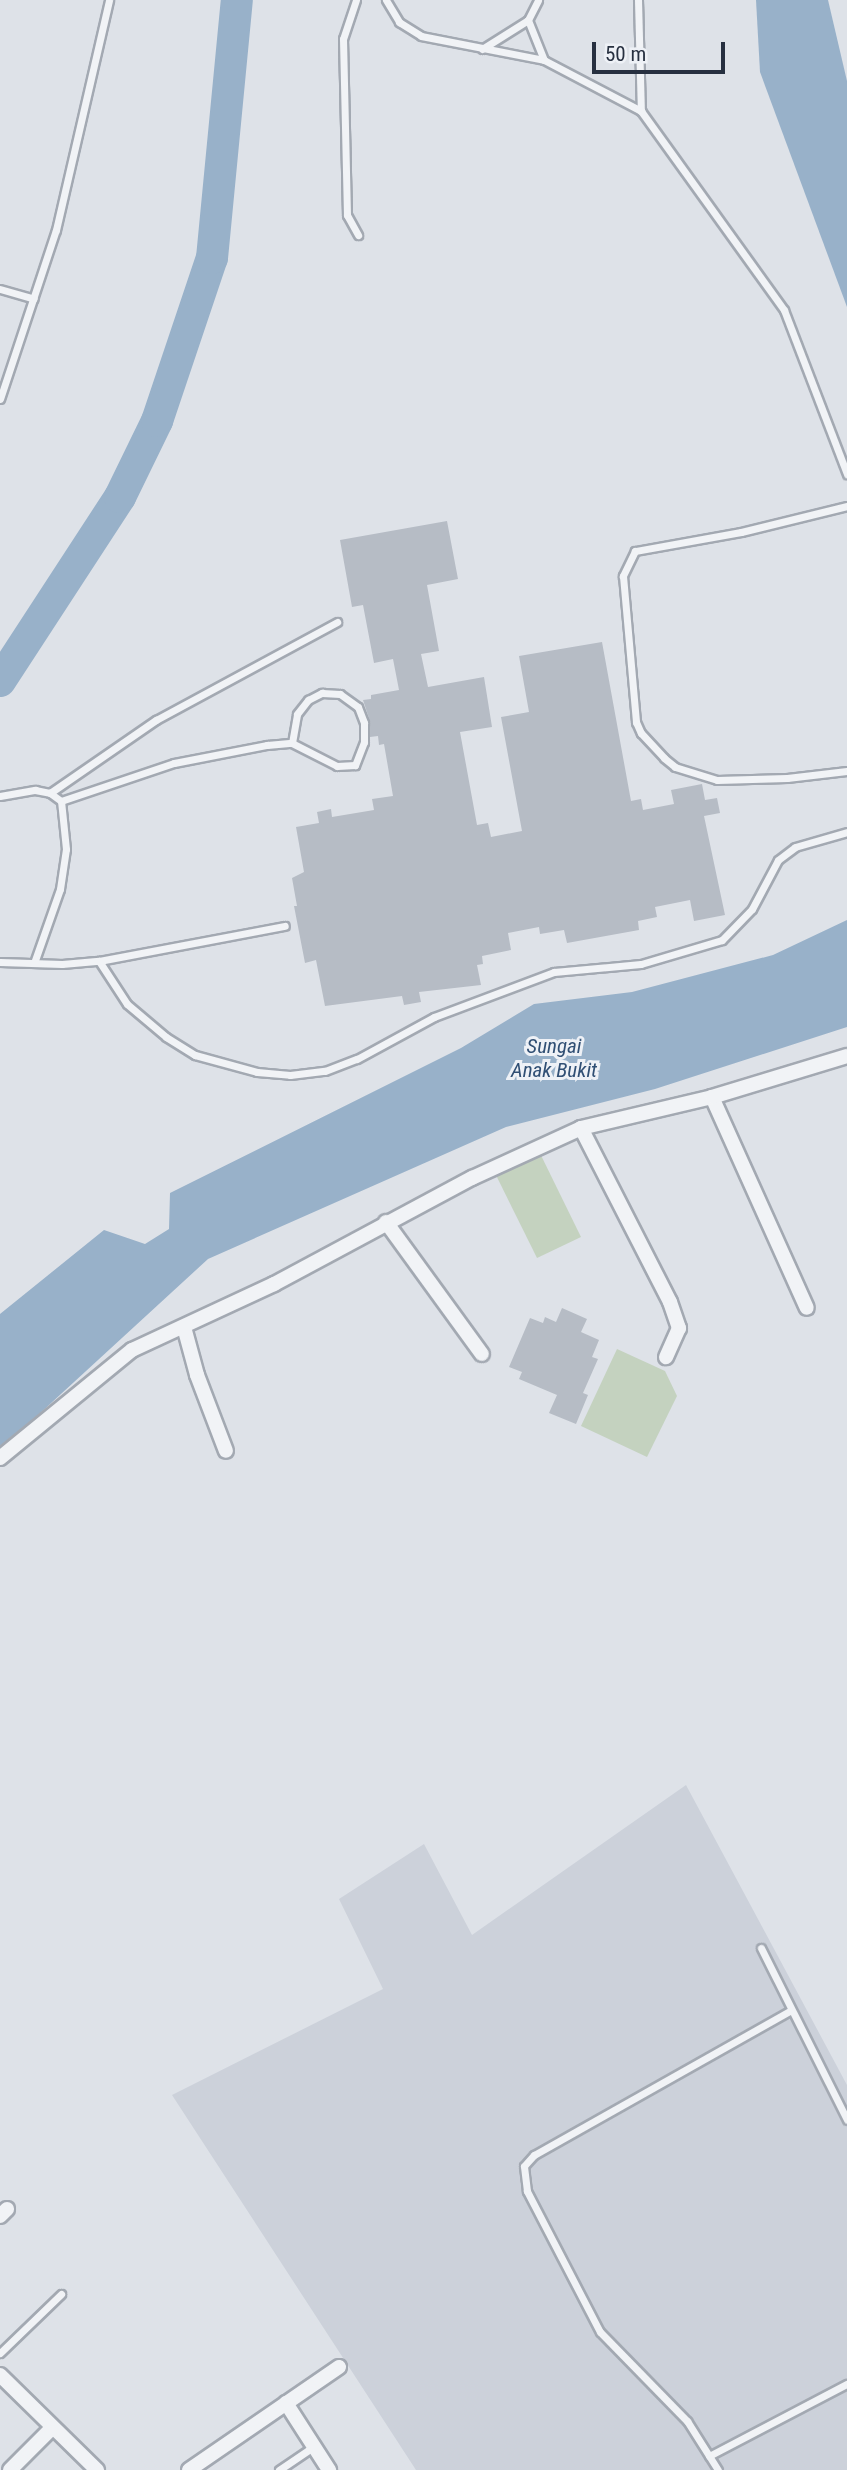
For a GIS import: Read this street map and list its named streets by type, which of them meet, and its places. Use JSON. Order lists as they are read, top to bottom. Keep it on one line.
{"water":["Sungai Anak Bukit"],"scale_bar":"50 m"}
